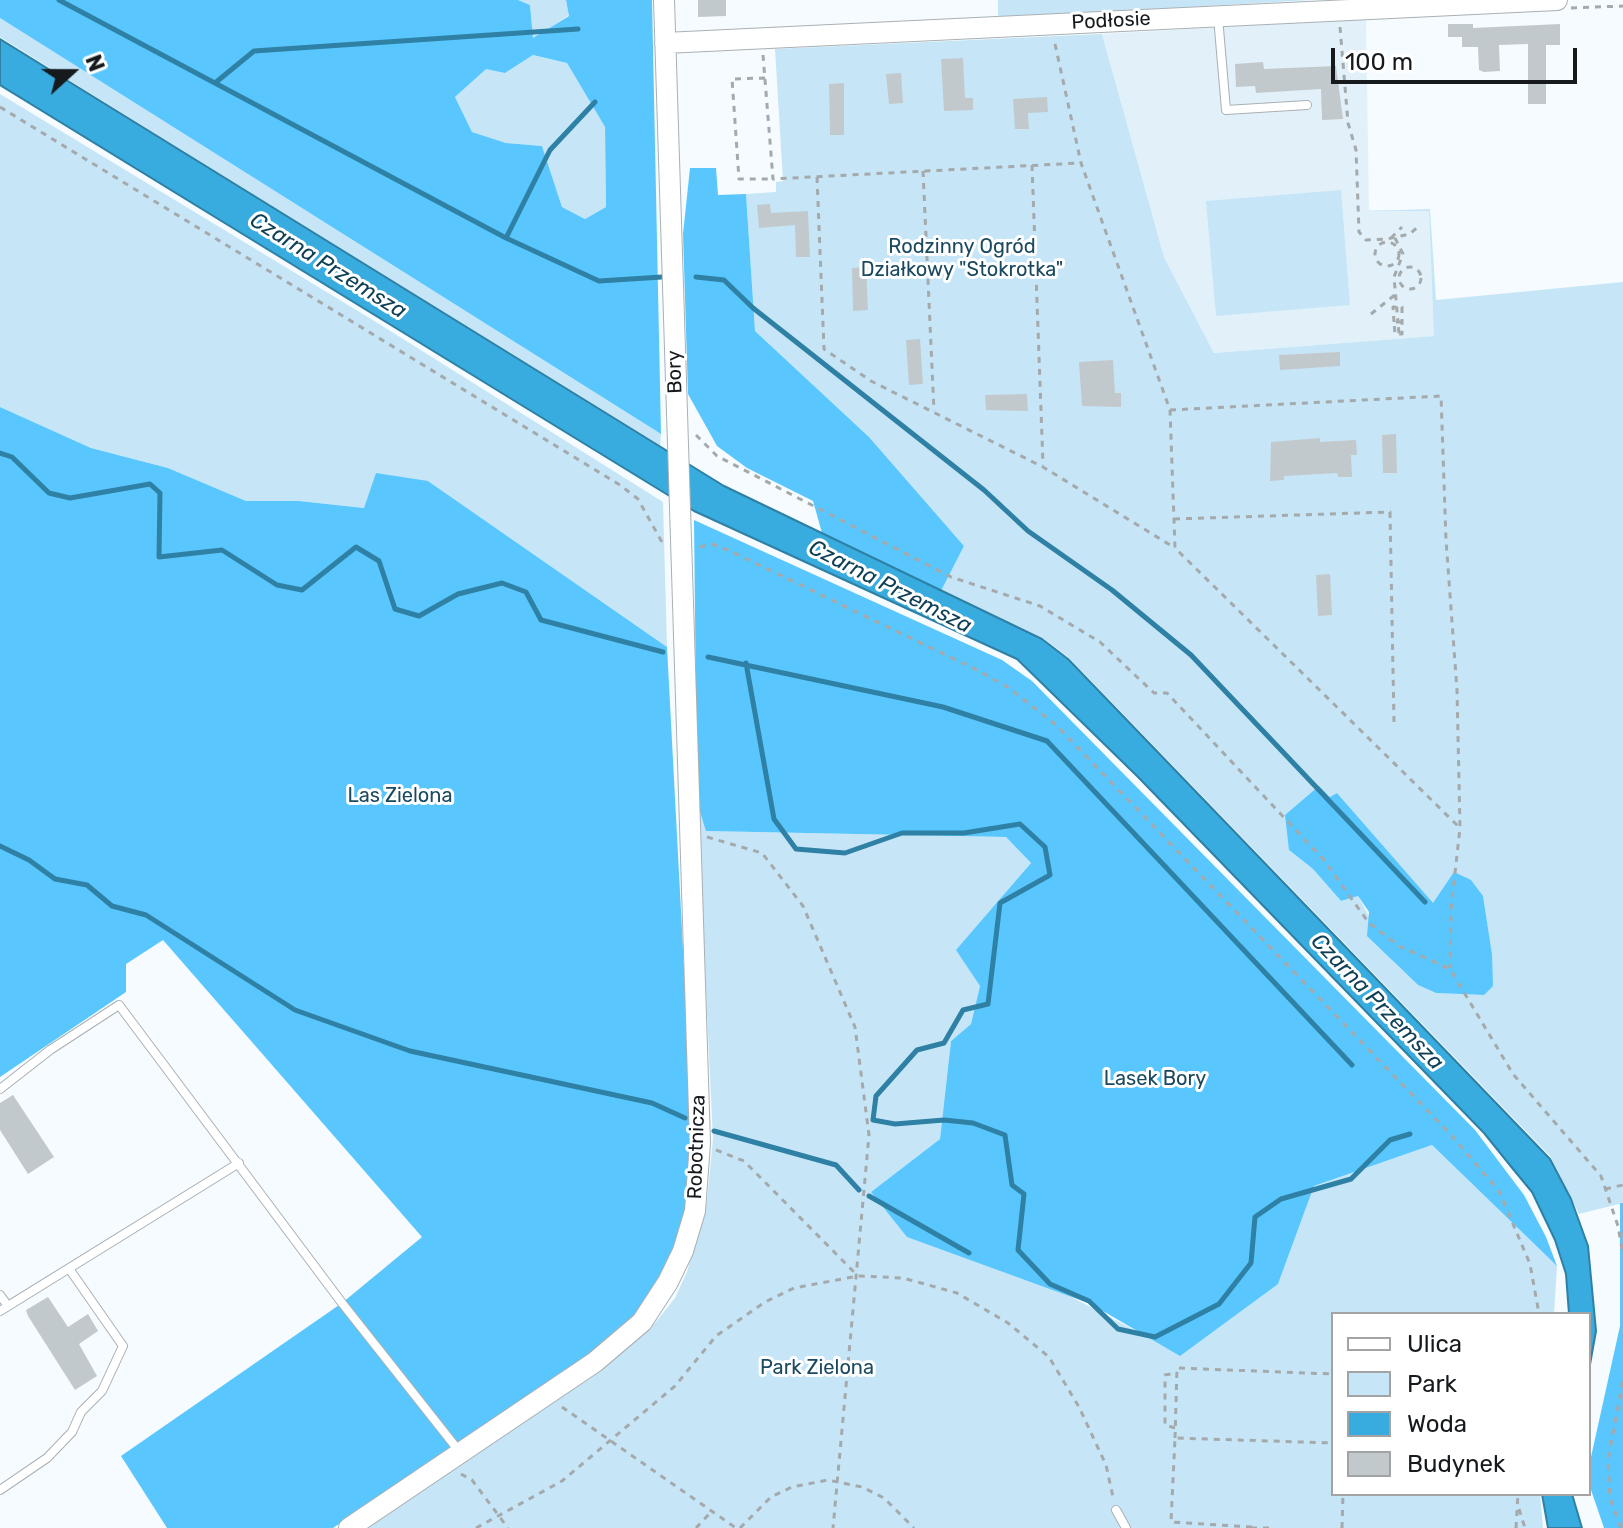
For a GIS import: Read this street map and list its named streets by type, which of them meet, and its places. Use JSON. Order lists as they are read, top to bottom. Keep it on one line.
{"streets":{"street":["Podłosie","Bory","Robotnicza"]},"crossings":[["Podłosie","Bory"],["Bory","Robotnicza"]],"water":["Czarna Przemsza"],"parks":["Rodzinny Ogród Działkowy \"Stokrotka\"","Las Zielona","Lasek Bory","Park Zielona"],"legend":["Ulica","Park","Woda","Budynek"],"scale_bar":"100 m","north":"right"}
